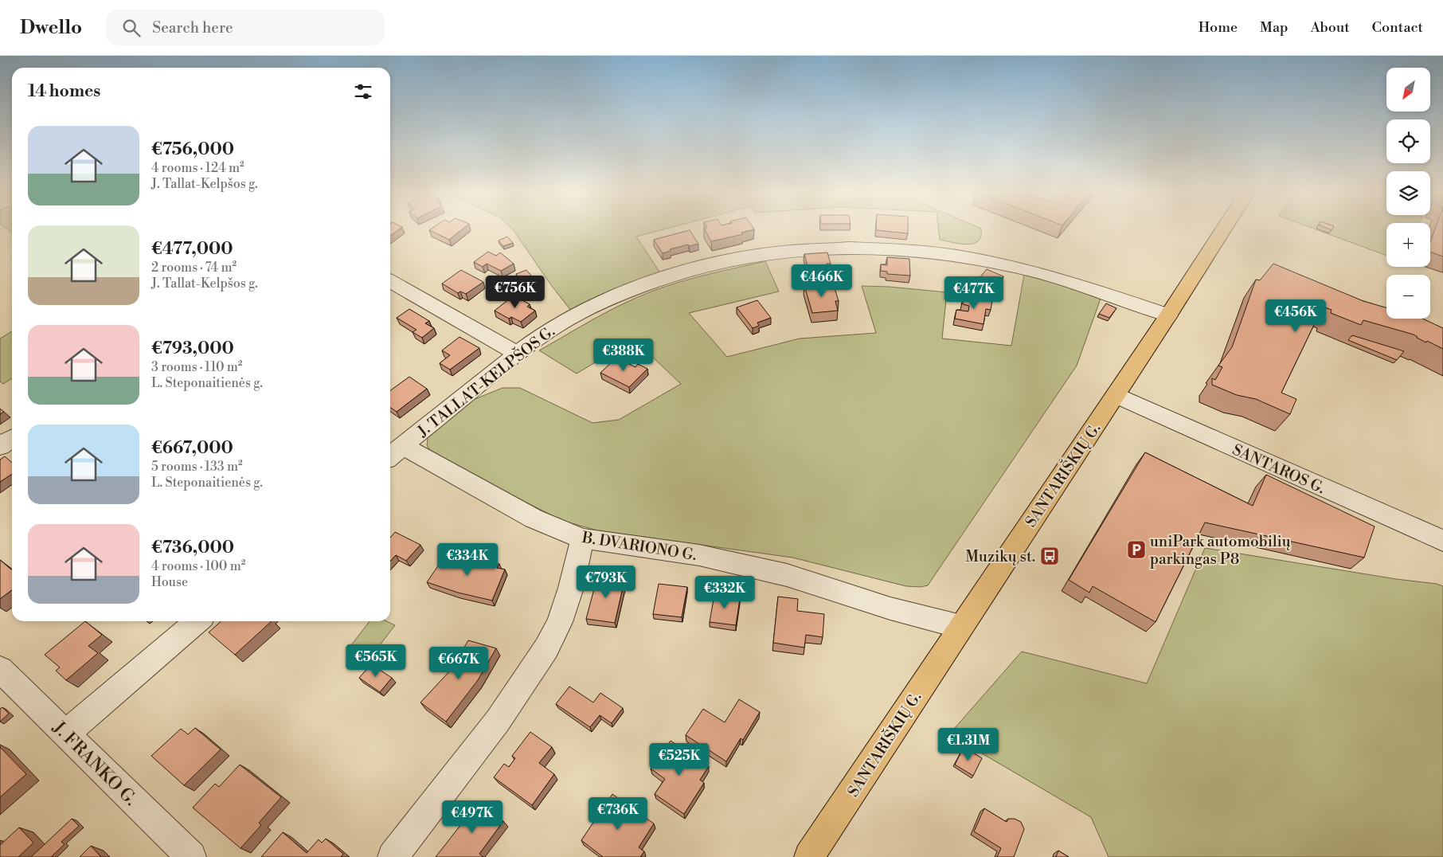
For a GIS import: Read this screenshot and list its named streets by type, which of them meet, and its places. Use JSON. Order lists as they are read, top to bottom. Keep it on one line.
{"streets":{"main road":["SANTARIŠKIŲ G."],"street":["J. TALLAT-KELPŠOS G.","SANTAROS G.","B. DVARIONO G.","J. FRANKO G."]},"crossings":[["J. TALLAT-KELPŠOS G.","SANTARIŠKIŲ G."],["J. TALLAT-KELPŠOS G.","B. DVARIONO G."],["SANTAROS G.","SANTARIŠKIŲ G."],["SANTARIŠKIŲ G.","B. DVARIONO G."]],"places":{"parking":["uniPark automobilių parkingas P8"],"bus stop":["Muzikų st."]},"north":"bottom left","page":{"header":"Dwello","search":"Search here","nav":["Home","Map","About","Contact"],"map_buttons":["+","−"],"heading":"14 homes","list":[{"name":"€756,000","note":"4 rooms · 124 m² · J. Tallat-Kelpšos g."},{"name":"€477,000","note":"2 rooms · 74 m² · J. Tallat-Kelpšos g."},{"name":"€793,000","note":"3 rooms · 110 m² · L. Steponaitienės g."},{"name":"€667,000","note":"5 rooms · 133 m² · L. Steponaitienės g."},{"name":"€736,000","note":"4 rooms · 100 m² · House"}],"price":["€466K","€756K","€477K","€456K","€388K","€334K","€793K","€332K","€565K","€667K","€1.31M","€525K","€736K","€497K"]}}
